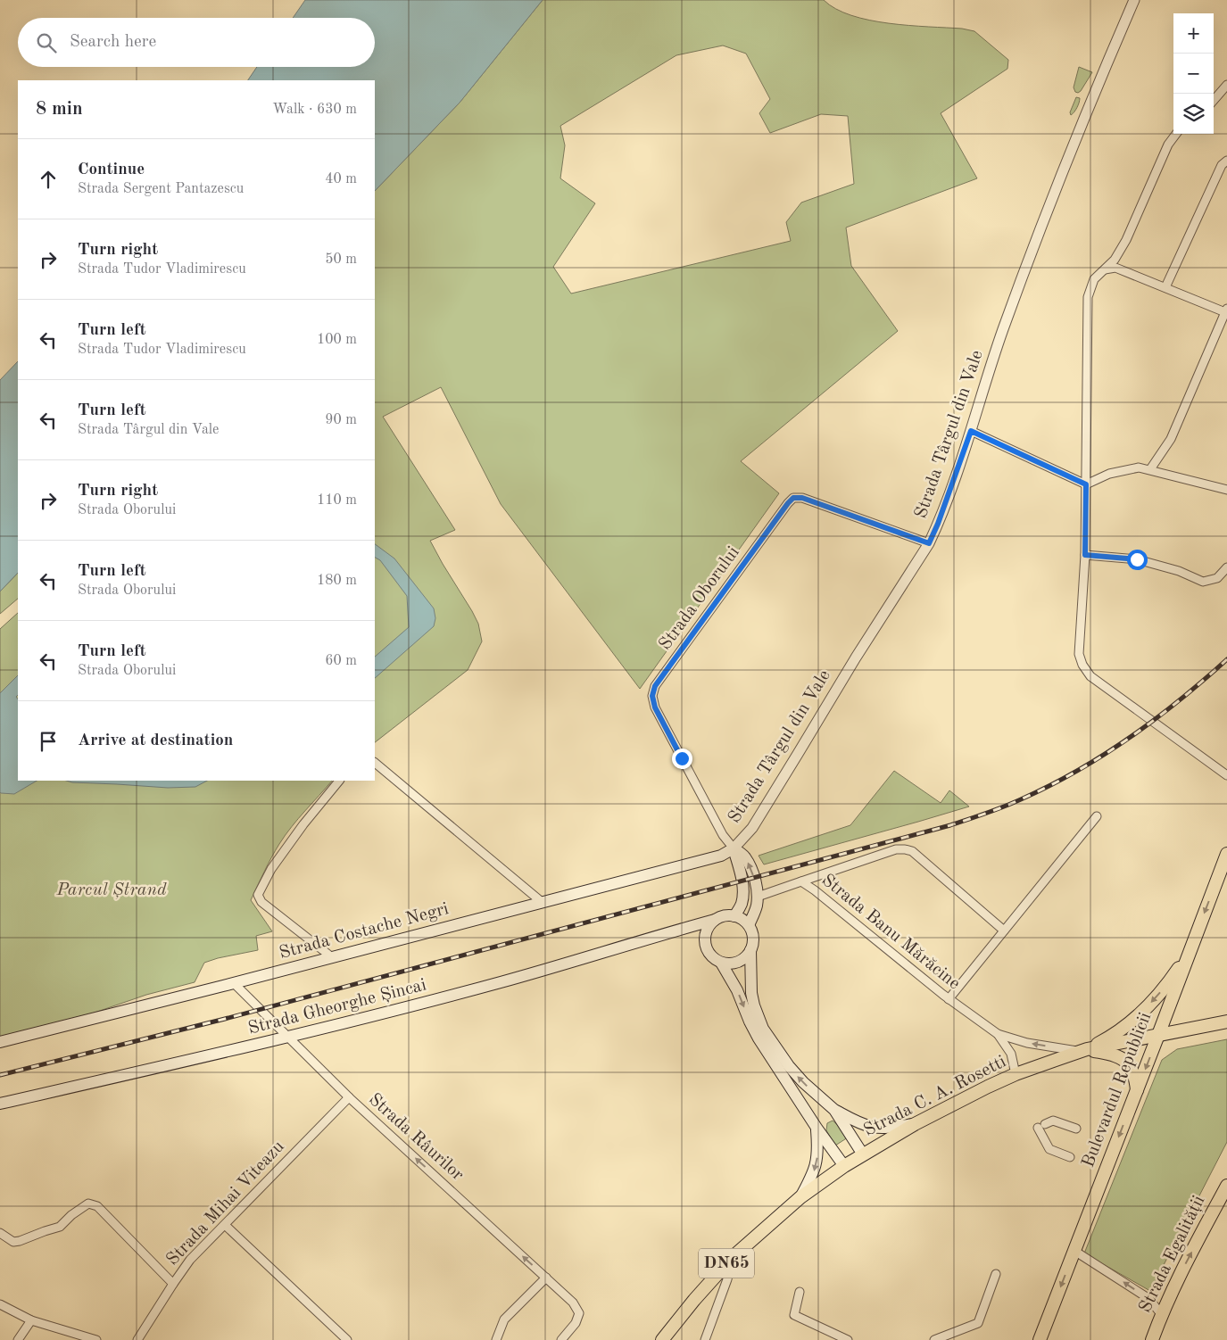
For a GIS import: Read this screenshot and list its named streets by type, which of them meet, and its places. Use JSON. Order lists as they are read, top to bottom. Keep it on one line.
{"streets":{"main road":["Strada Târgul din Vale","Strada Costache Negri","Strada Gheorghe Șincai","Bulevardul Republicii","Strada C. A. Rosetti","Strada Egalității","DN65"],"street":["Strada Oborului","Strada Banu Mărăcine","Strada Râurilor","Strada Mihai Viteazu"]},"crossings":[["Strada Târgul din Vale","Strada Oborului"],["Strada Târgul din Vale","Strada Costache Negri"],["Strada Târgul din Vale","Strada Banu Mărăcine"],["Strada Târgul din Vale","Strada Gheorghe Șincai"],["Strada Oborului","Strada Costache Negri"],["Strada Costache Negri","Strada Râurilor"],["Strada Banu Mărăcine","Strada C. A. Rosetti"],["Strada Gheorghe Șincai","Strada Râurilor"],["Bulevardul Republicii","Strada C. A. Rosetti"],["Strada C. A. Rosetti","DN65"],["Strada Râurilor","Strada Mihai Viteazu"]],"one_way":["Bulevardul Republicii","Strada Râurilor","Strada Egalității"],"parks":["Parcul Ștrand"],"page":{"map_buttons":["+","−"],"search":"Search here","heading":["8 min","Walk · 630 m"],"list":[["Continue","Strada Sergent Pantazescu","40 m"],["Turn right","Strada Tudor Vladimirescu","50 m"],["Turn left","Strada Tudor Vladimirescu","100 m"],["Turn left","Strada Târgul din Vale","90 m"],["Turn right","Strada Oborului","110 m"],["Turn left","Strada Oborului","180 m"],["Turn left","Strada Oborului","60 m"],"Arrive at destination"]}}
